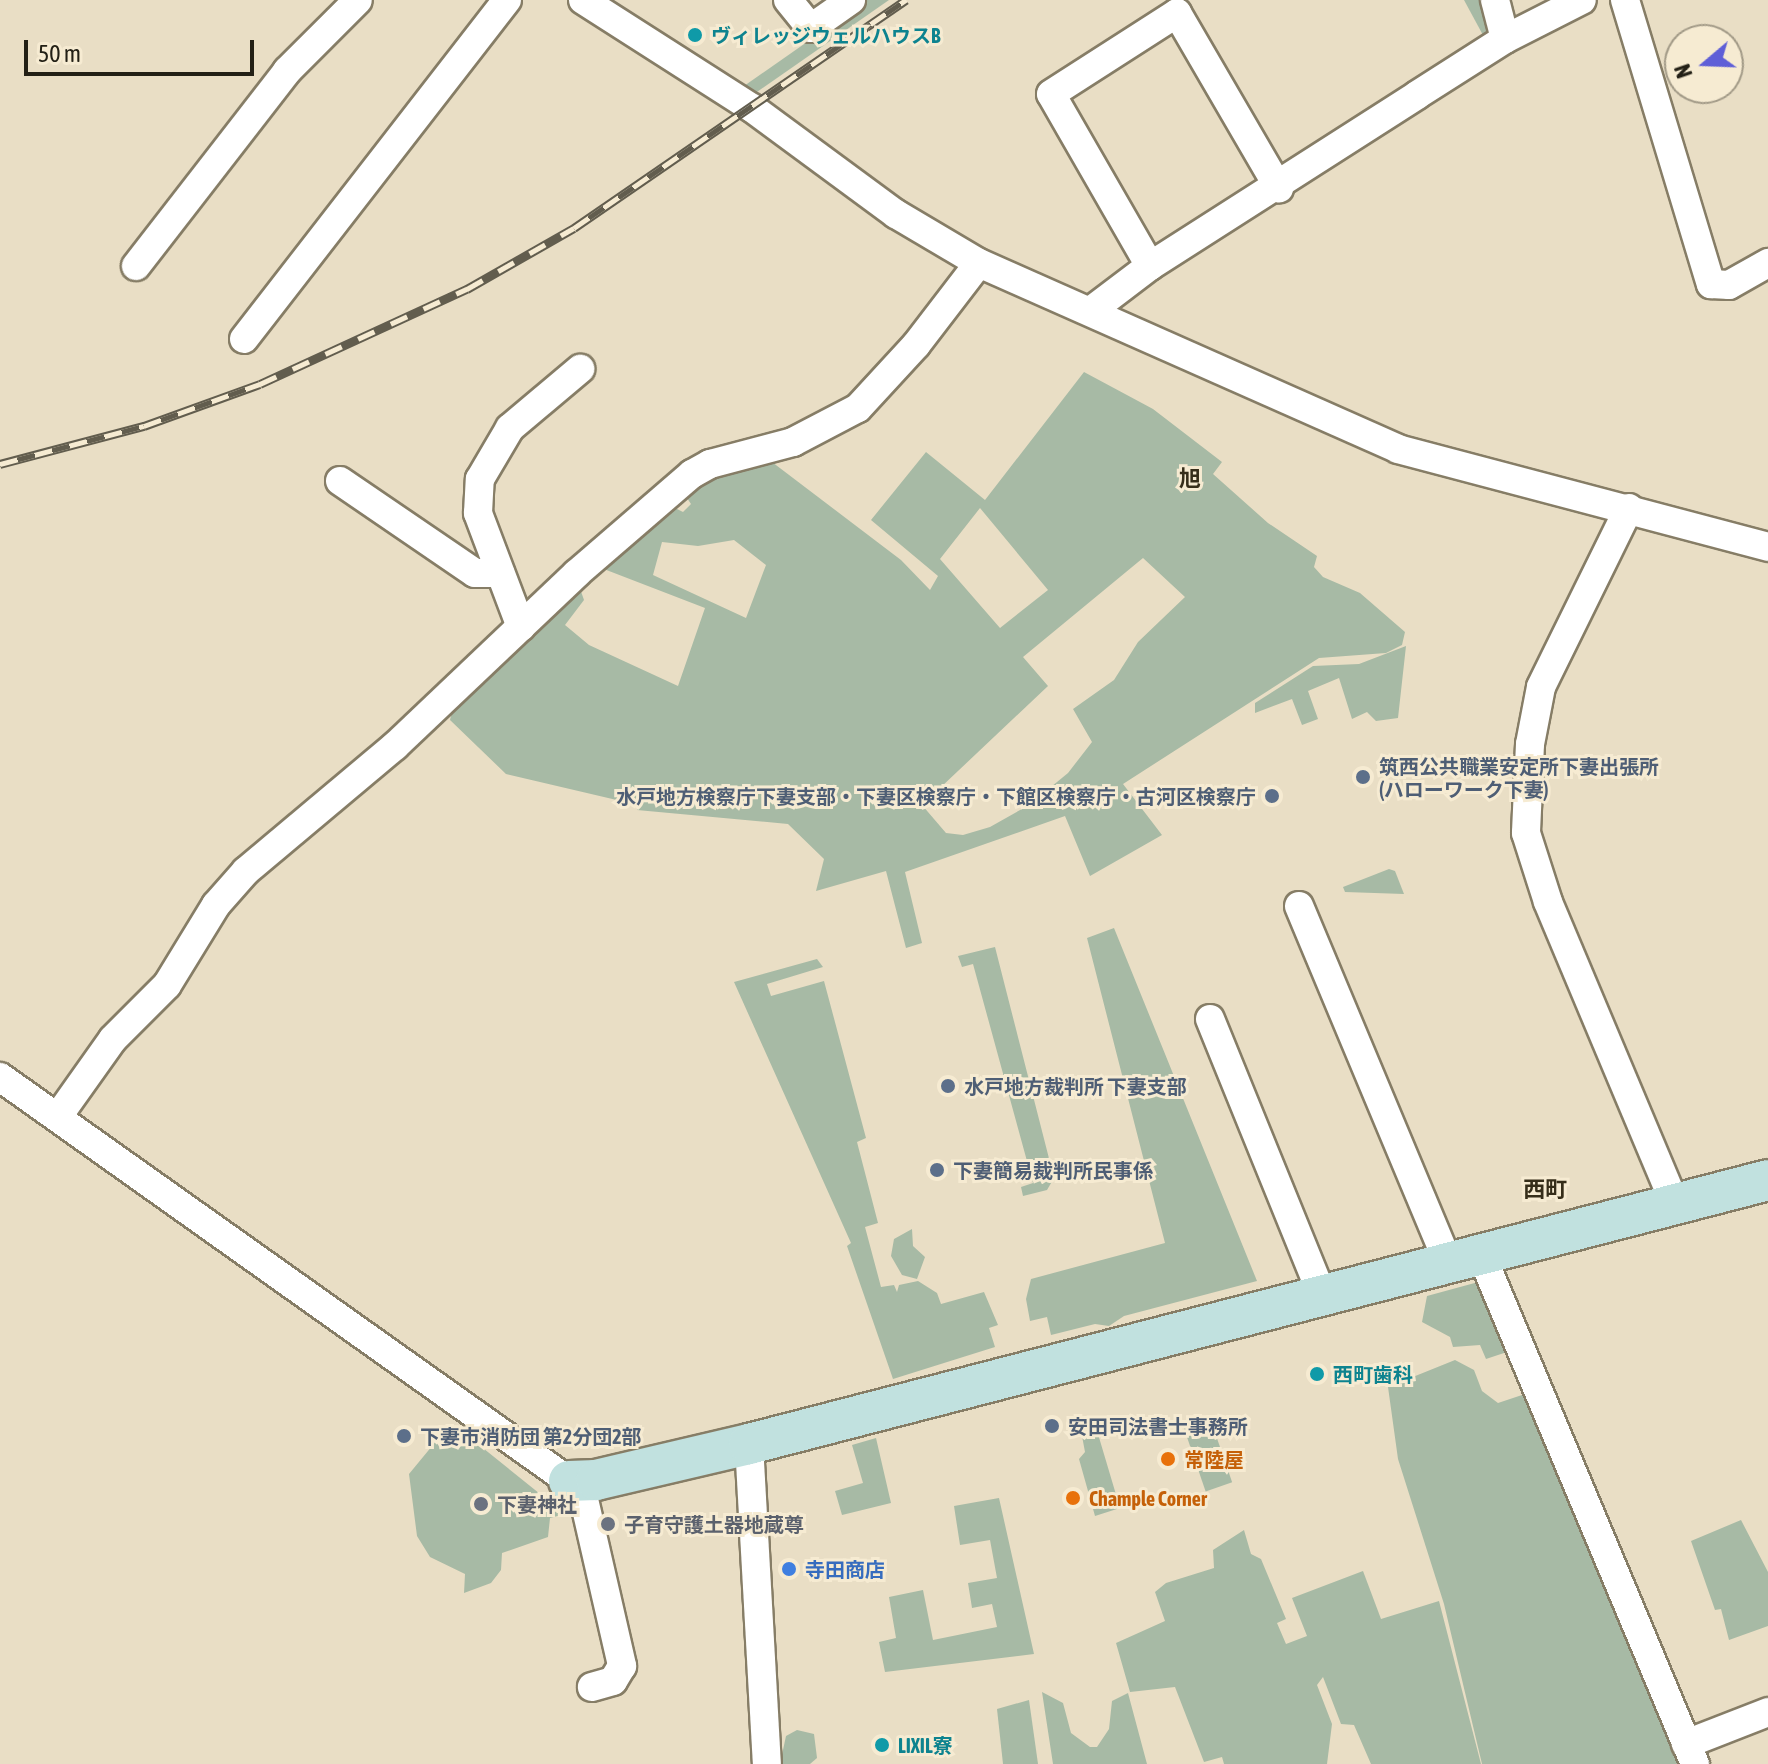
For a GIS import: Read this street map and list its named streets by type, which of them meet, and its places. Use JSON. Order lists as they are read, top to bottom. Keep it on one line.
{"districts":["旭","西町"],"places":["ヴィレッジウェルハウスB","筑西公共職業安定所下妻出張所 (ハローワーク下妻)","水戸地方検察庁下妻支部・下妻区検察庁・下館区検察庁・古河区検察庁","水戸地方裁判所 下妻支部","下妻簡易裁判所民事係","西町歯科","安田司法書士事務所","下妻市消防団 第2分団2部","常陸屋","Chample Corner","下妻神社","子育守護土器地蔵尊","寺田商店","LIXIL寮"],"scale_bar":"50 m","north":"left"}
